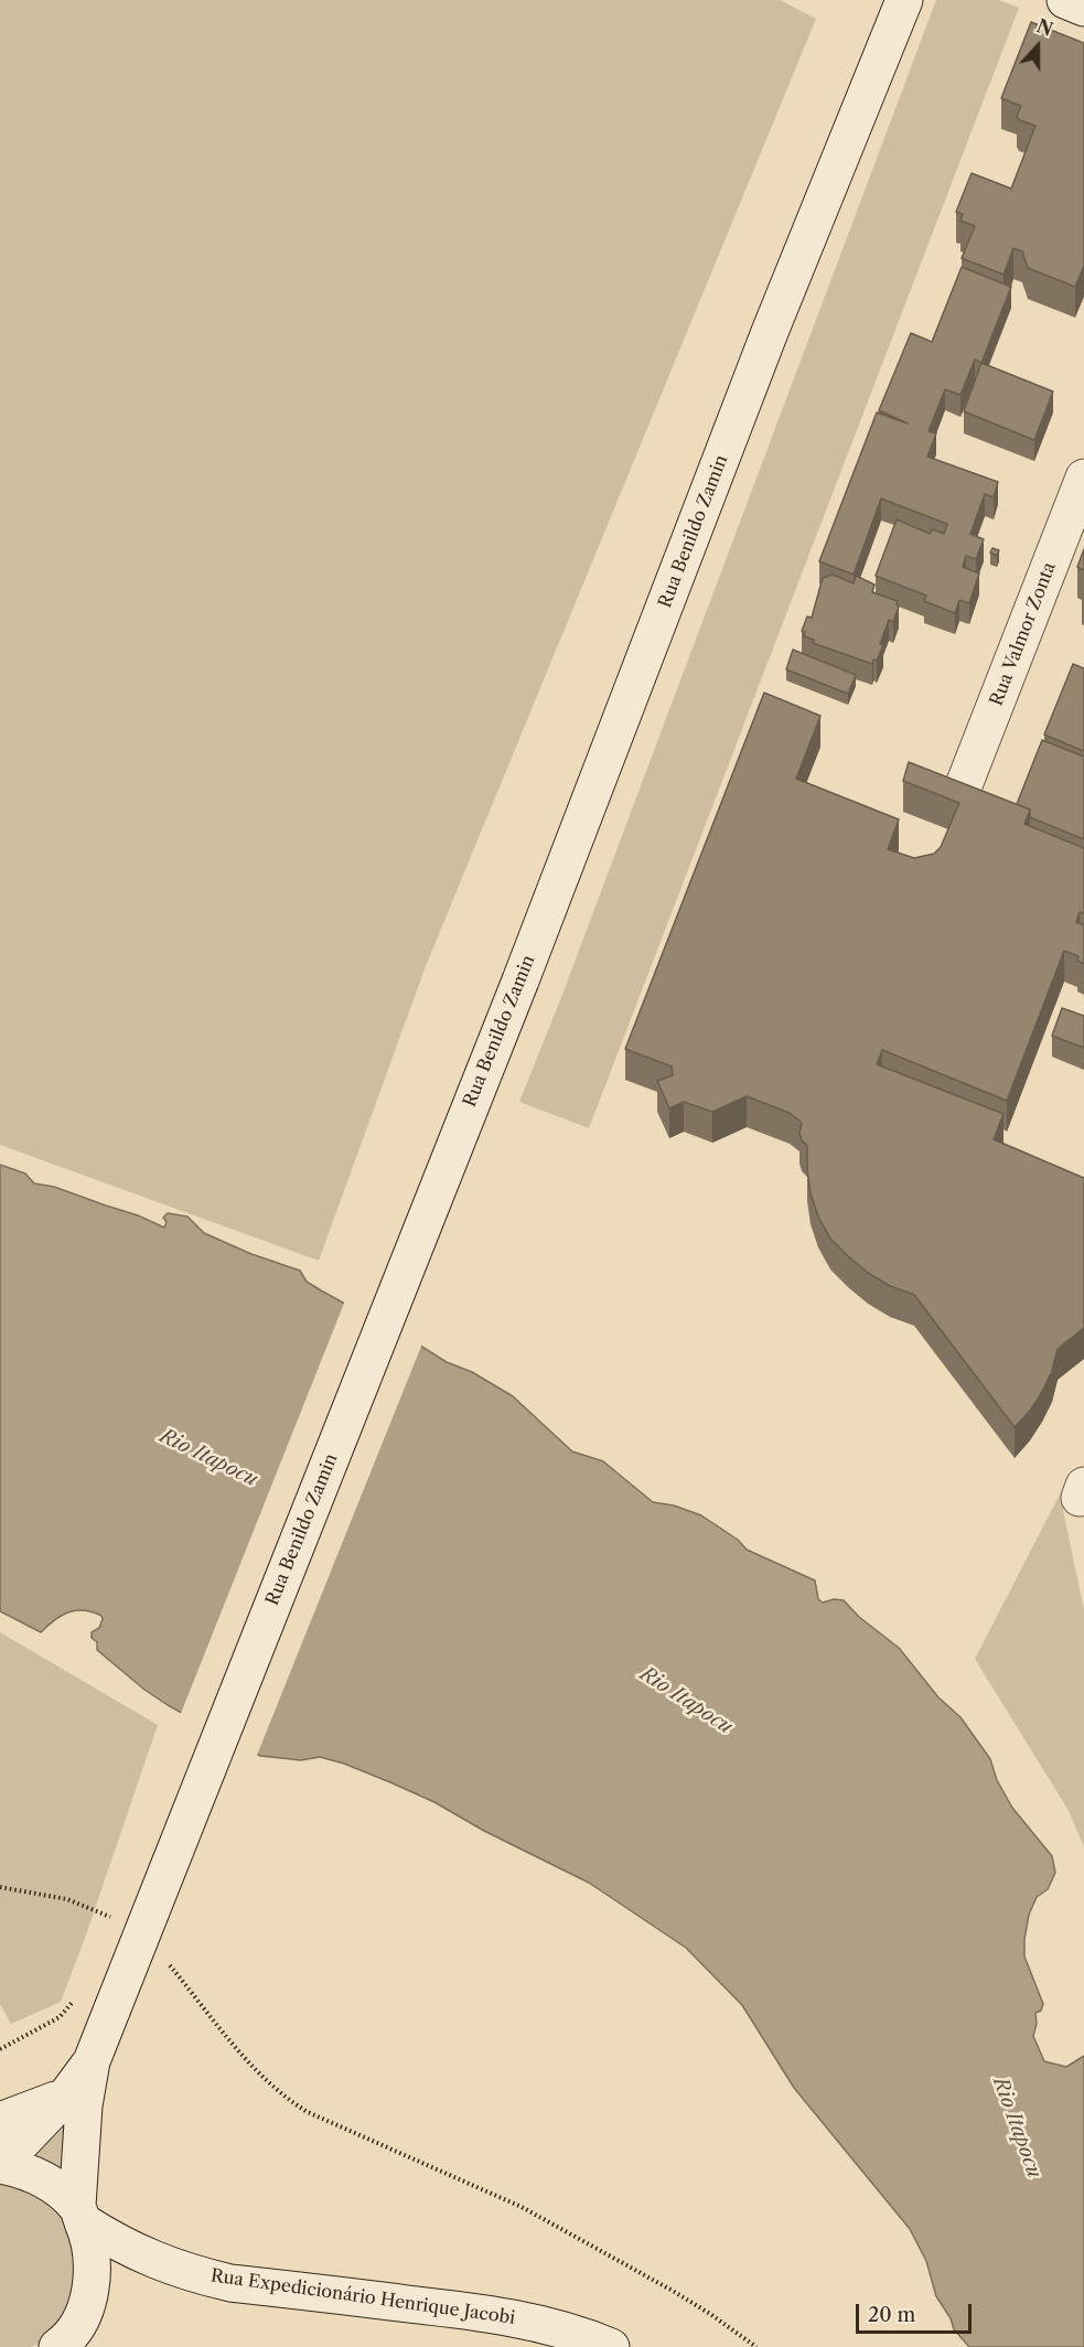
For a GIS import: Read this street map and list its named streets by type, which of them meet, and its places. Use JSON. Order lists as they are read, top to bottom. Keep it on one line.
{"streets":{"main road":["Rua Benildo Zamin","Rua Valmor Zonta","Rua Expedicionário Henrique Jacobi"]},"crossings":[["Rua Benildo Zamin","Rua Expedicionário Henrique Jacobi"]],"water":["Rio Itapocu"],"scale_bar":"20 m","north":"top"}
